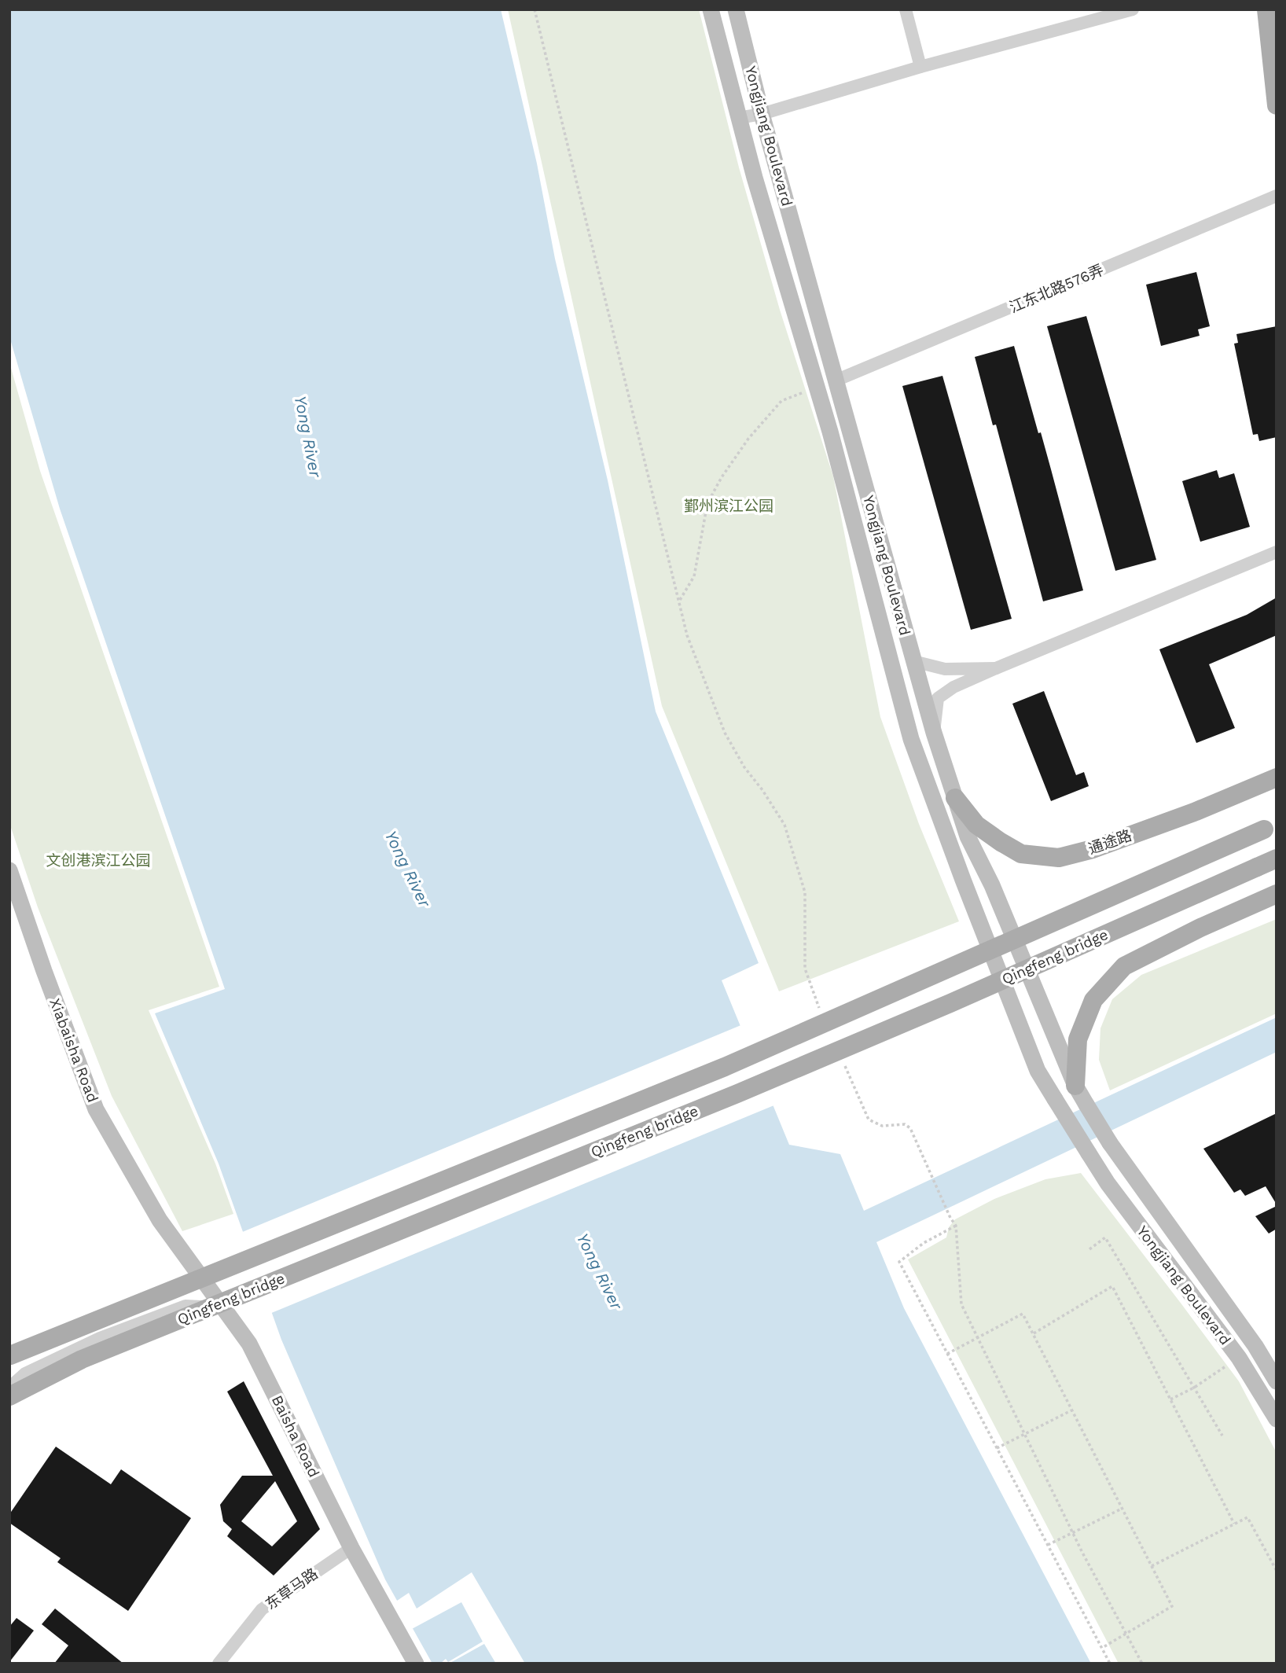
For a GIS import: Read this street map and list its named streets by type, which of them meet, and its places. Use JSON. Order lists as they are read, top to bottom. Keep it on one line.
{"streets":{"main road":["Yongjiang Boulevard","通途路","Qingfeng bridge","Xiabaisha Road","Baisha Road"],"street":["江东北路576弄","东草马路"]},"crossings":[["Yongjiang Boulevard","江东北路576弄"],["Yongjiang Boulevard","通途路"],["Xiabaisha Road","Baisha Road"],["Baisha Road","东草马路"]],"water":["Yong River"],"parks":["鄞州滨江公园","文创港滨江公园"]}
